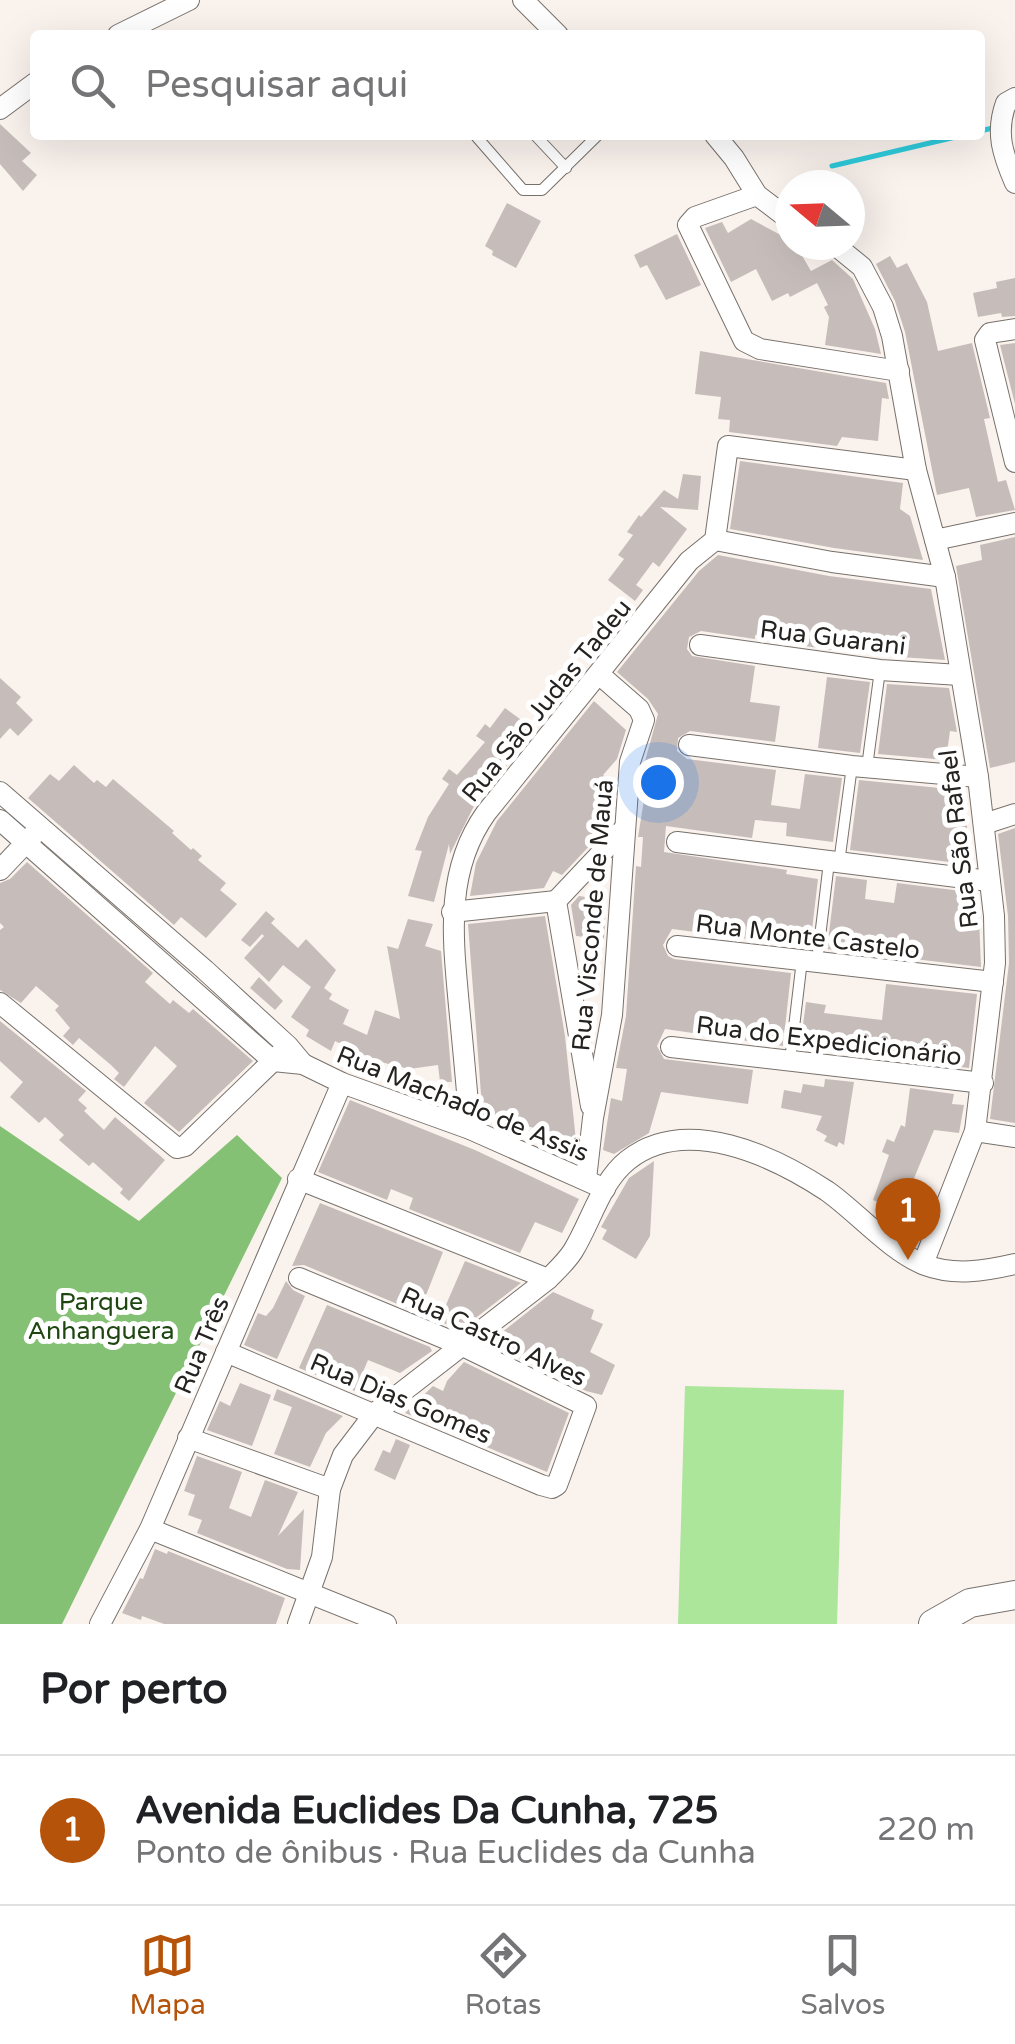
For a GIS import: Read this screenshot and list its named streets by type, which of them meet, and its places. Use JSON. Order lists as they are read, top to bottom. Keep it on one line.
{"streets":{"street":["Rua Guarani","Rua São Judas Tadeu","Rua São Rafael","Rua Visconde de Mauá","Rua Monte Castelo","Rua do Expedicionário","Rua Machado de Assis","Rua Castro Alves","Rua Três","Rua Dias Gomes"]},"crossings":[["Rua Guarani","Rua São Rafael"],["Rua São Judas Tadeu","Rua Visconde de Mauá"],["Rua São Judas Tadeu","Rua Machado de Assis"],["Rua São Rafael","Rua Monte Castelo"],["Rua São Rafael","Rua do Expedicionário"],["Rua Visconde de Mauá","Rua Machado de Assis"],["Rua Machado de Assis","Rua Três"],["Rua Castro Alves","Rua Dias Gomes"],["Rua Três","Rua Dias Gomes"]],"parks":["Parque Anhanguera"],"north":"left","page":{"search":"Pesquisar aqui","pins":"1","heading":"Por perto","list":[{"mark":"1","name":"Avenida Euclides Da Cunha, 725","note":"Ponto de ônibus · Rua Euclides da Cunha","value":"220 m"}],"nav":["Mapa","Rotas","Salvos"]}}
